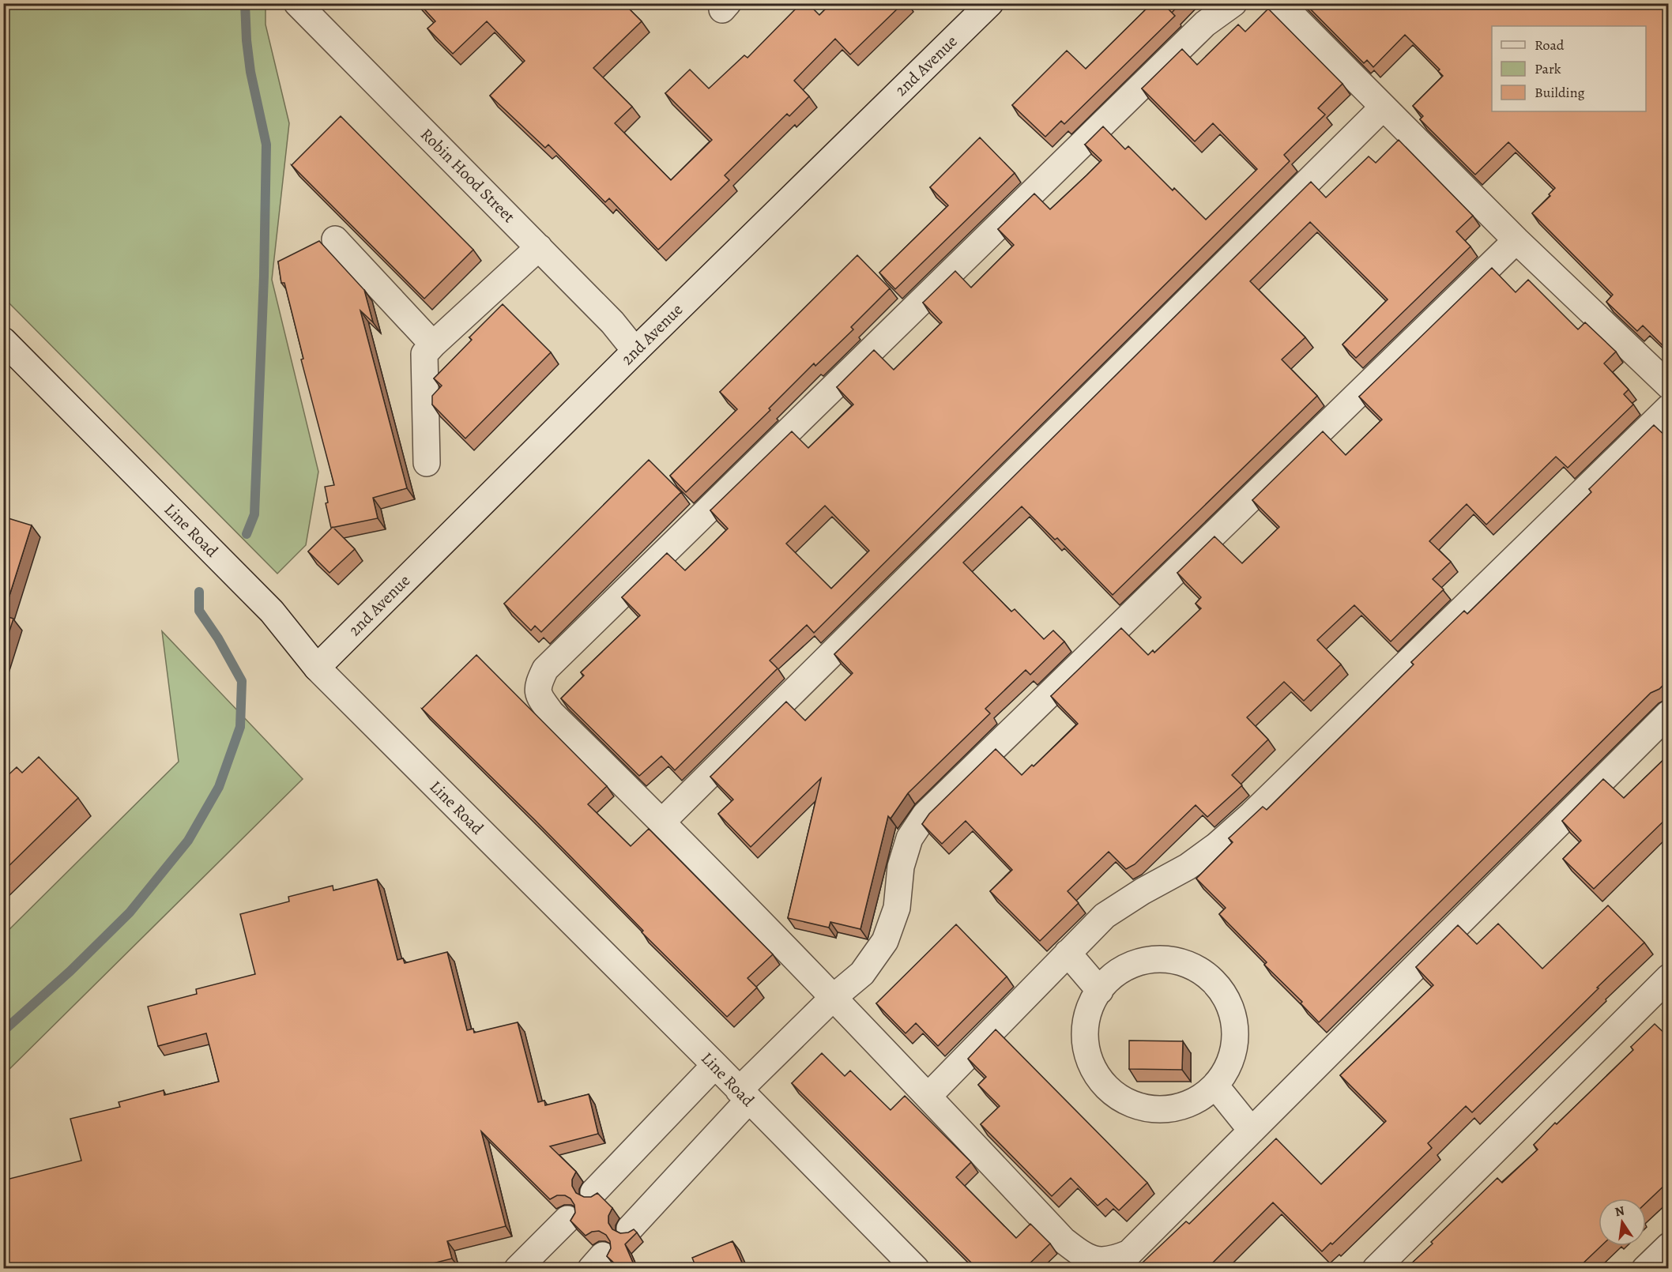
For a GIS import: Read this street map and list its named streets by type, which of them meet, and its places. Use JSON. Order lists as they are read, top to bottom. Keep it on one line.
{"streets":{"street":["2nd Avenue","Robin Hood Street","Line Road"]},"crossings":[["2nd Avenue","Robin Hood Street"],["2nd Avenue","Line Road"]],"legend":["Road","Park","Building"],"north":"top"}
